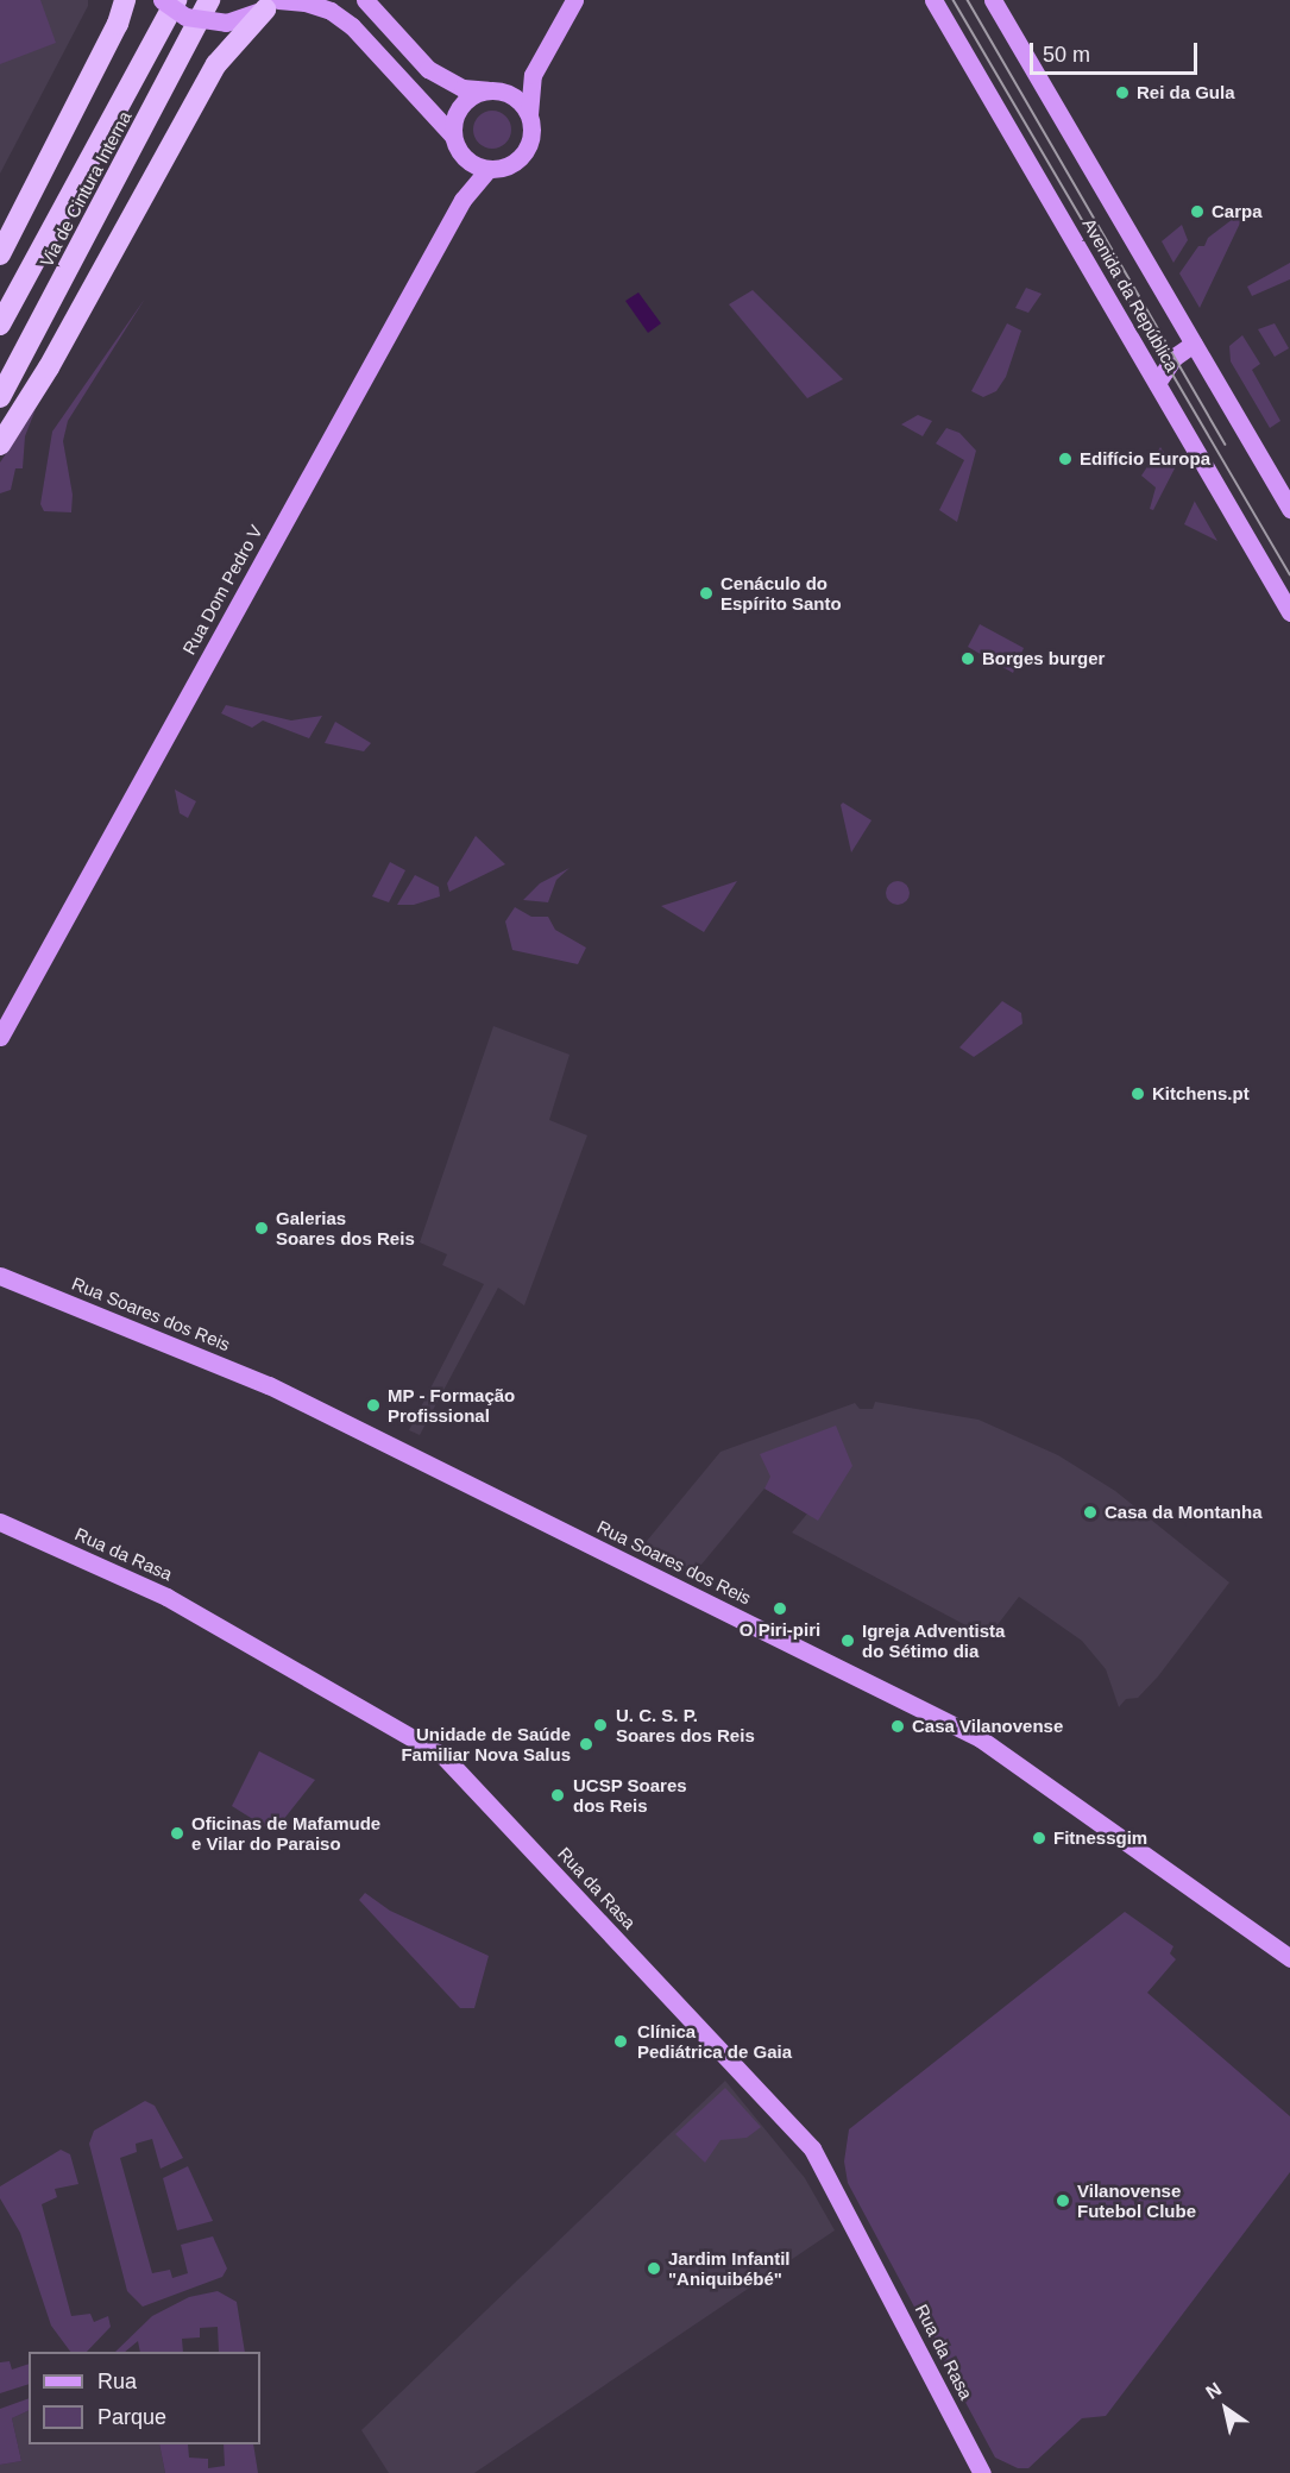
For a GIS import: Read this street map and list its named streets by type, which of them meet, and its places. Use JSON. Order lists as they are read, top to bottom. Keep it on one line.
{"streets":{"highway":["Via de Cintura Interna"],"main road":["Avenida da República","Rua Dom Pedro V","Rua Soares dos Reis","Rua da Rasa"]},"places":["Rei da Gula","Carpa","Edifício Europa","Cenáculo do Espírito Santo","Borges burger","Kitchens.pt","Galerias Soares dos Reis","MP - Formação Profissional","Casa da Montanha","O Piri-piri","Igreja Adventista do Sétimo dia","U. C. S. P. Soares dos Reis","Casa Vilanovense","Unidade de Saúde Familiar Nova Salus","UCSP Soares dos Reis","Oficinas de Mafamude e Vilar do Paraiso","Fitnessgim","Clínica Pediátrica de Gaia","Vilanovense Futebol Clube","Jardim Infantil \"Aniquibébé\""],"legend":["Rua","Parque"],"scale_bar":"50 m","north":"top left"}
